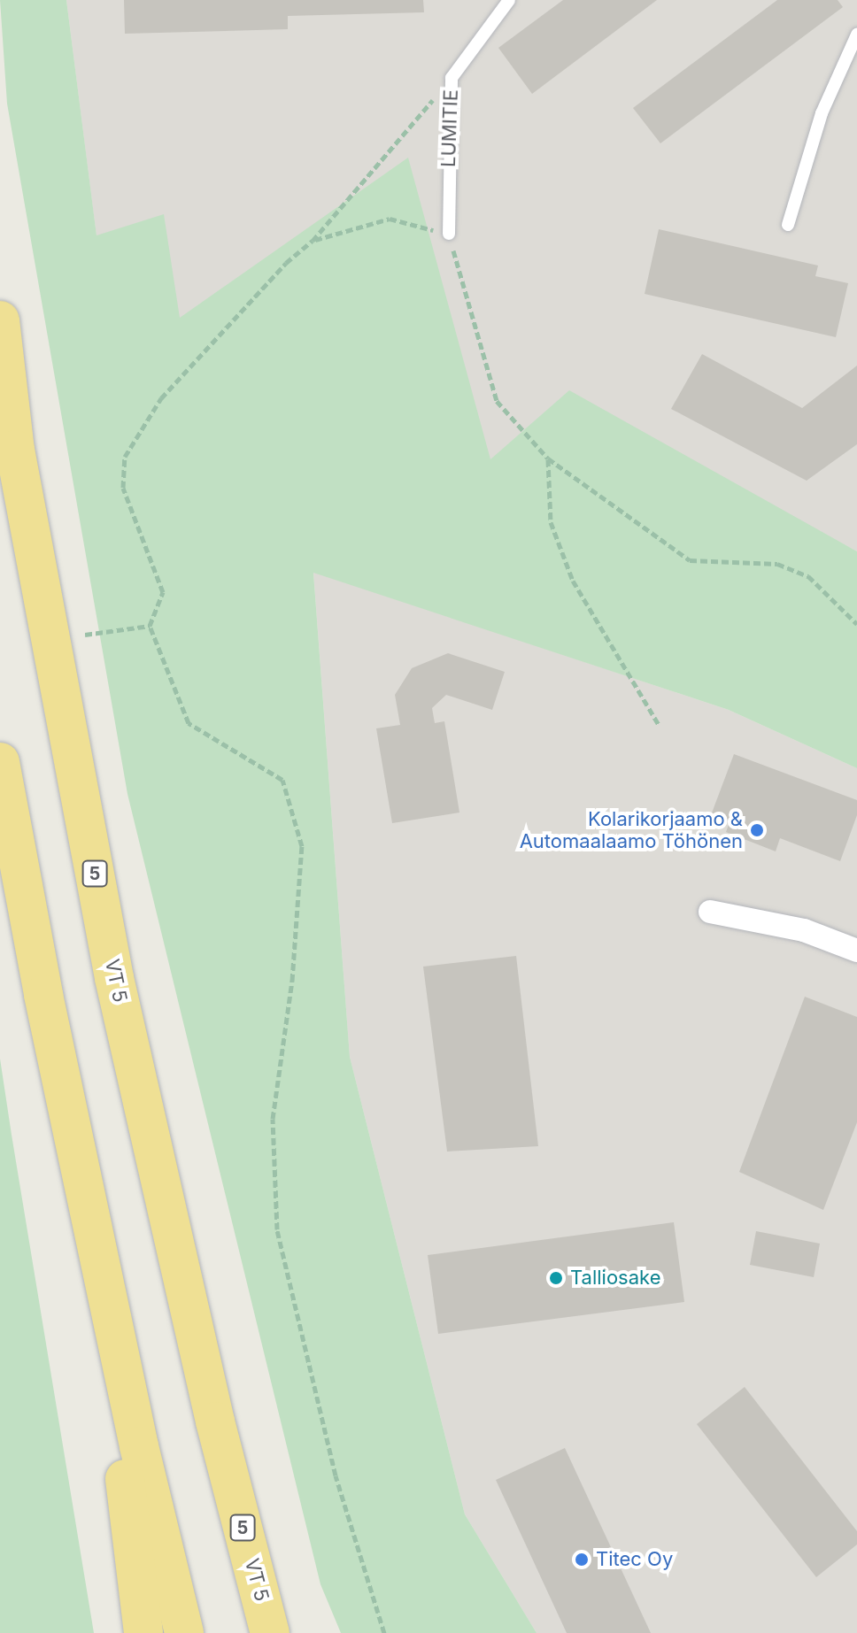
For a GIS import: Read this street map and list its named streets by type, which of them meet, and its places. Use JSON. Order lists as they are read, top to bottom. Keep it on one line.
{"streets":{"highway":["5","VT 5"],"lane":["LUMITIE"]},"places":["Kolarikorjaamo & Automaalaamo Töhönen","Talliosake","Titec Oy"]}
